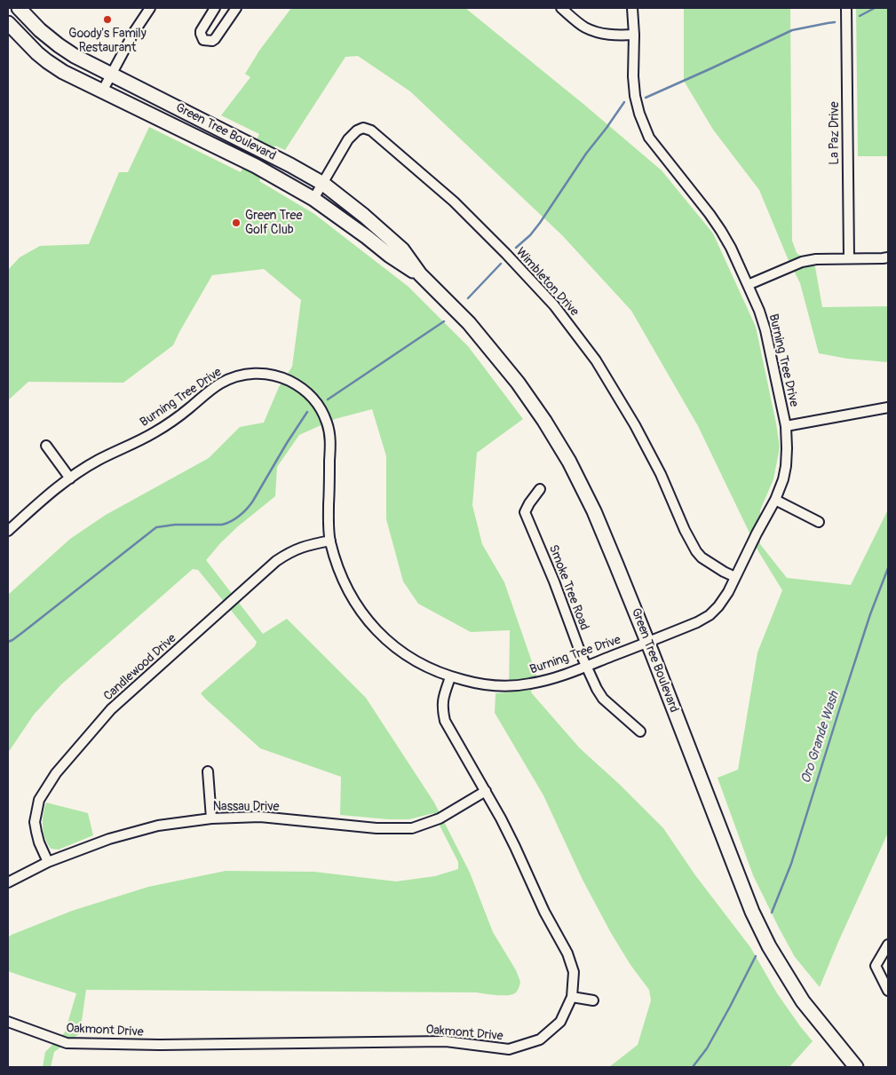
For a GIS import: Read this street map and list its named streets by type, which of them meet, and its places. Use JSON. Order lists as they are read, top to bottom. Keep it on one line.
{"streets":{"main road":["Green Tree Boulevard"],"street":["La Paz Drive","Wimbleton Drive","Burning Tree Drive","Smoke Tree Road","Candlewood Drive","Nassau Drive","Oakmont Drive"]},"crossings":[["Green Tree Boulevard","Wimbleton Drive"],["Green Tree Boulevard","Burning Tree Drive"],["Wimbleton Drive","Burning Tree Drive"],["Burning Tree Drive","Smoke Tree Road"],["Burning Tree Drive","Candlewood Drive"],["Burning Tree Drive","Oakmont Drive"],["Candlewood Drive","Nassau Drive"],["Nassau Drive","Oakmont Drive"]],"water":["Oro Grande Wash"],"places":["Goody's Family Restaurant","Green Tree Golf Club"]}
